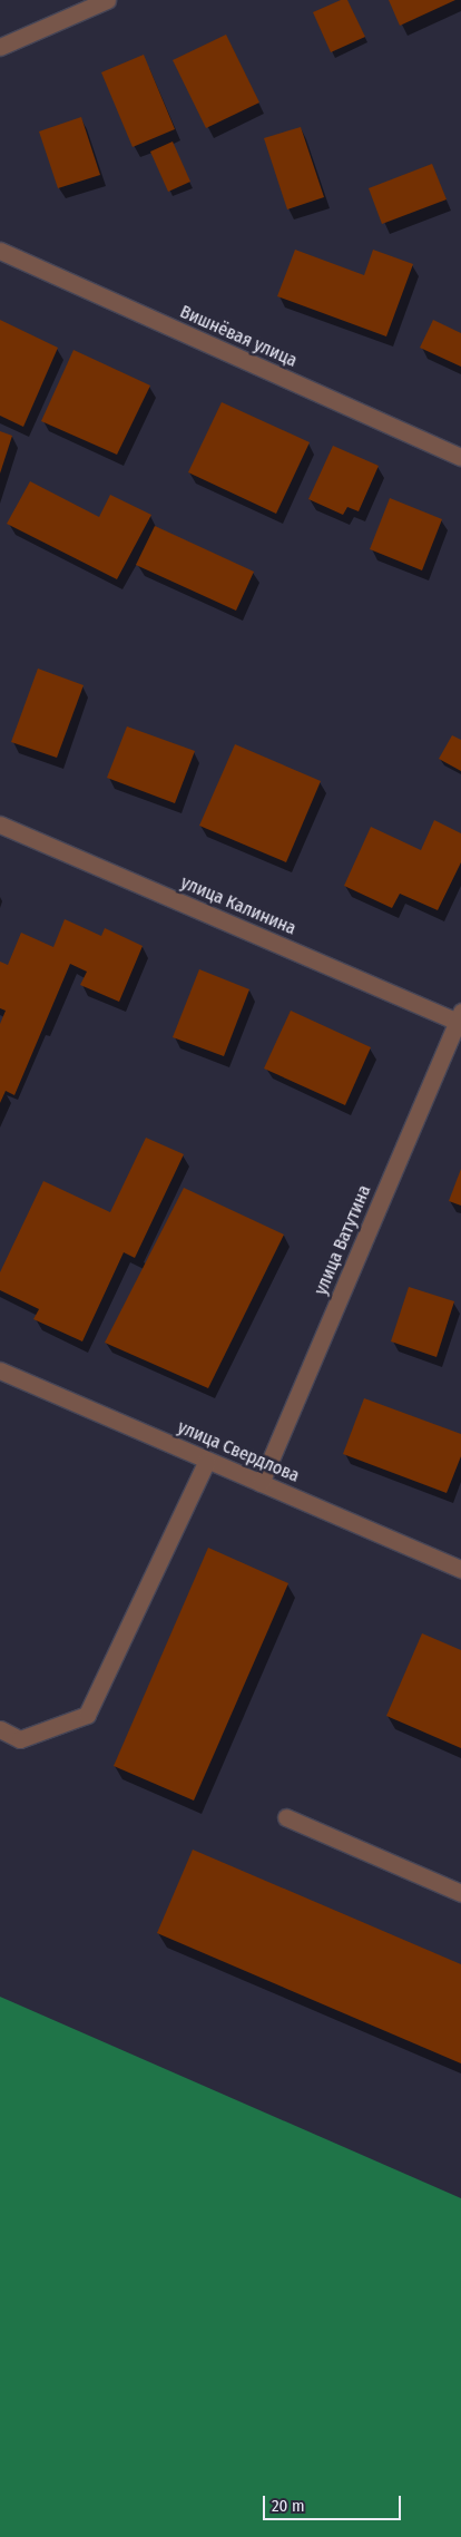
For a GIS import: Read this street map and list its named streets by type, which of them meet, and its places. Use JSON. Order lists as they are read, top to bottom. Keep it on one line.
{"streets":{"street":["Вишнёвая улица","улица Калинина","улица Ватутина","улица Свердлова"]},"crossings":[["улица Калинина","улица Ватутина"],["улица Ватутина","улица Свердлова"]],"scale_bar":"20 m"}
